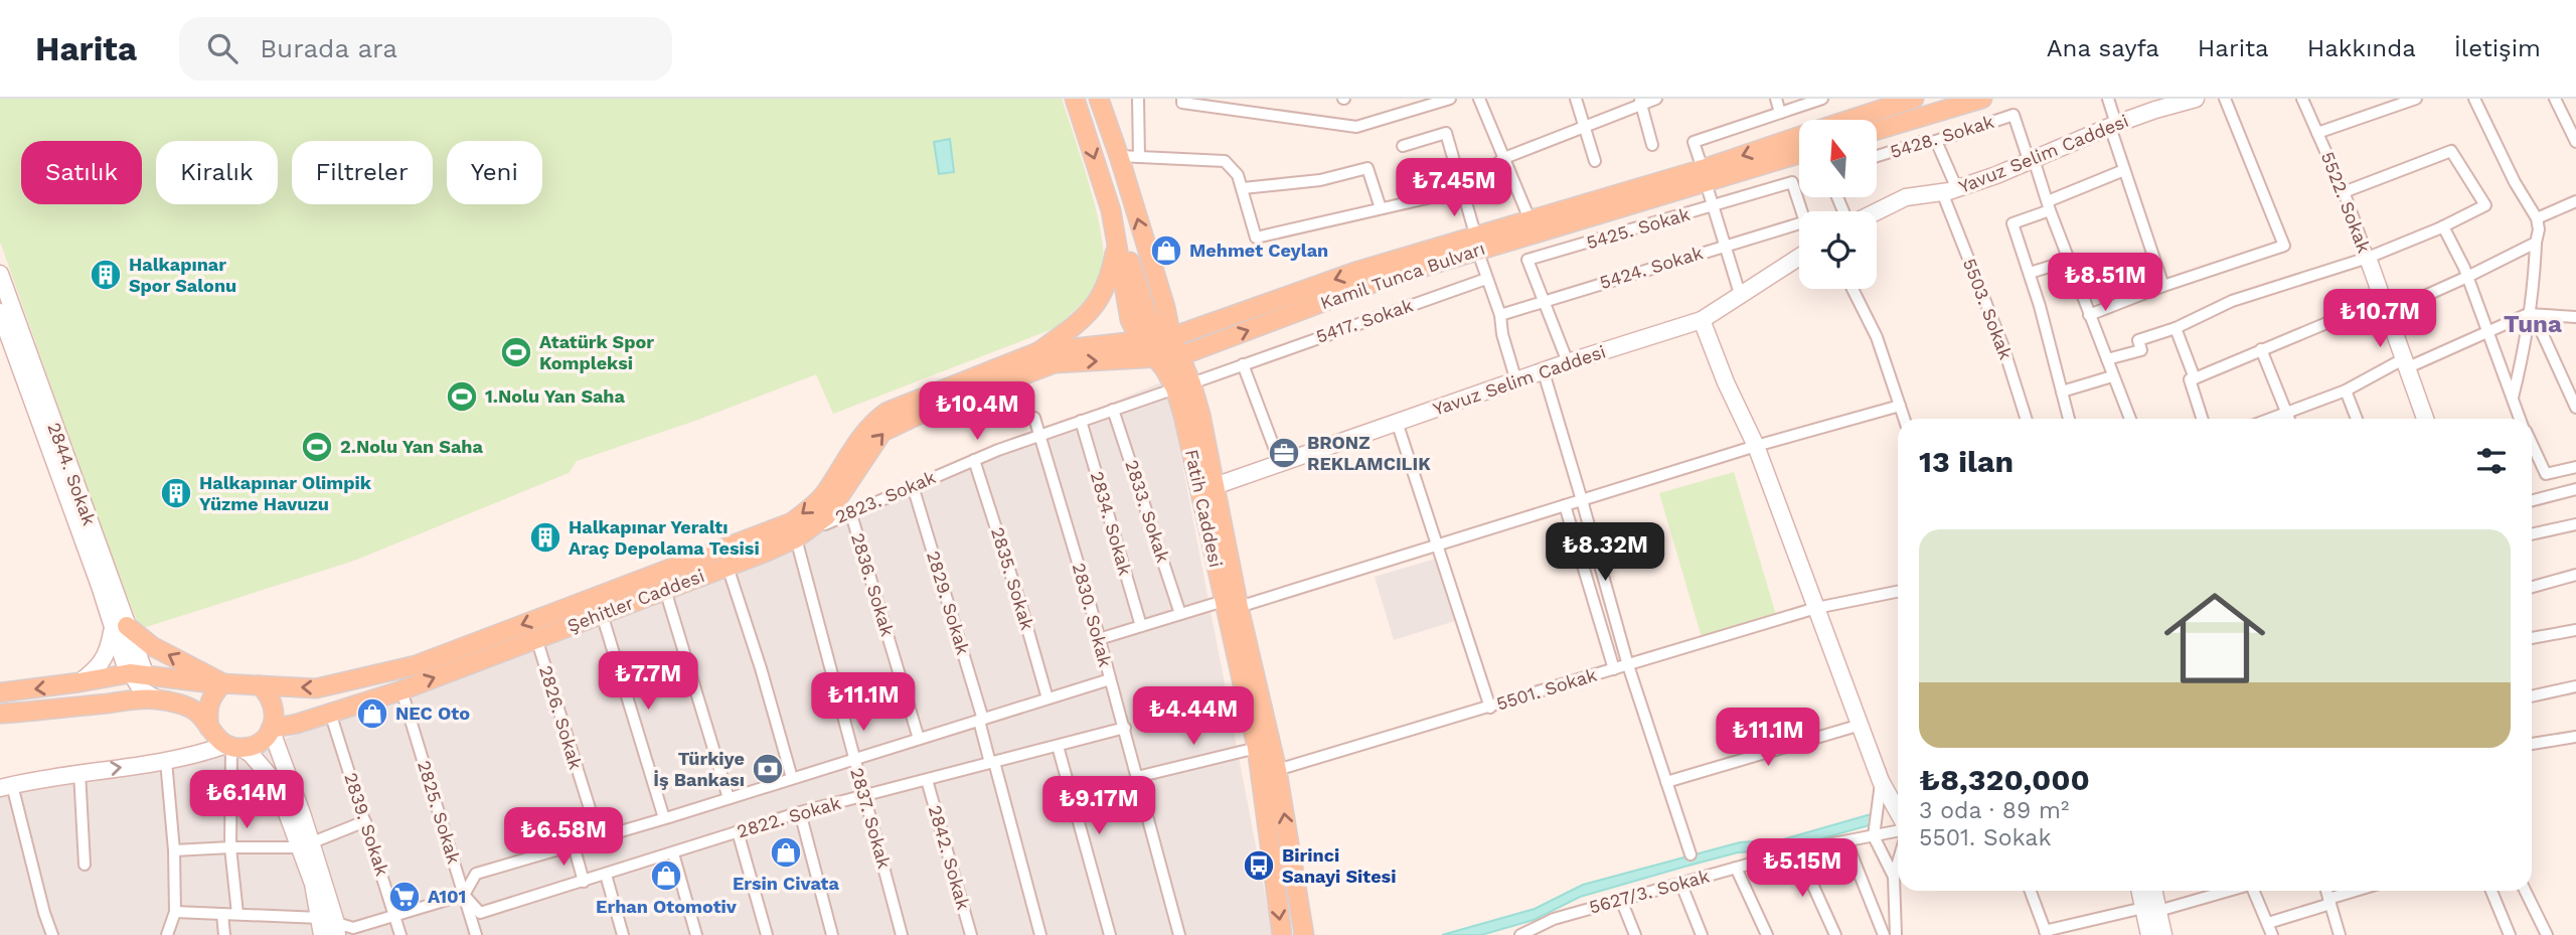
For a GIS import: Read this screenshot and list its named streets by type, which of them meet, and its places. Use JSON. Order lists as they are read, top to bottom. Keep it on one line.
{"streets":{"main road":["Kamil Tunca Bulvarı","Fatih Caddesi","Şehitler Caddesi"],"street":["5428. Sokak","Yavuz Selim Caddesi","5522. Sokak","5425. Sokak","5424. Sokak","5503. Sokak","5417. Sokak","2844. Sokak","2823. Sokak","2833. Sokak","2834. Sokak","2835. Sokak","2836. Sokak","2829. Sokak","2830. Sokak","5501. Sokak","2826. Sokak","2825. Sokak","2822. Sokak","2837. Sokak","2839. Sokak","2842. Sokak","5627/3. Sokak"]},"crossings":[["5428. Sokak","Yavuz Selim Caddesi"],["5428. Sokak","5503. Sokak"],["Yavuz Selim Caddesi","5425. Sokak"],["Yavuz Selim Caddesi","5503. Sokak"],["5425. Sokak","5424. Sokak"],["Kamil Tunca Bulvarı","Şehitler Caddesi"],["5417. Sokak","2823. Sokak"],["5417. Sokak","Fatih Caddesi"],["2844. Sokak","Şehitler Caddesi"],["2823. Sokak","Fatih Caddesi"],["2823. Sokak","2833. Sokak"],["2823. Sokak","2834. Sokak"],["2823. Sokak","2835. Sokak"],["2823. Sokak","2836. Sokak"],["2823. Sokak","Şehitler Caddesi"],["2823. Sokak","2829. Sokak"],["2823. Sokak","2830. Sokak"],["2823. Sokak","2837. Sokak"],["2835. Sokak","2822. Sokak"],["2836. Sokak","2822. Sokak"],["Şehitler Caddesi","2826. Sokak"],["Şehitler Caddesi","2825. Sokak"],["Şehitler Caddesi","2837. Sokak"],["Şehitler Caddesi","2839. Sokak"],["2829. Sokak","2822. Sokak"],["2830. Sokak","2822. Sokak"],["2826. Sokak","2822. Sokak"],["2825. Sokak","2822. Sokak"],["2822. Sokak","2837. Sokak"],["2822. Sokak","2842. Sokak"]],"districts":["Tuna"],"places":{"shop":["Mehmet Ceylan","NEC Oto","Ersin Civata","Erhan Otomotiv"],"building":["Halkapınar Spor Salonu","Halkapınar Olimpik Yüzme Havuzu","Halkapınar Yeraltı Araç Depolama Tesisi"],"sports":["Atatürk Spor Kompleksi","1.Nolu Yan Saha","2.Nolu Yan Saha"],"office":["BRONZ REKLAMCILIK"],"bank":["Türkiye İş Bankası"],"bus stop":["Birinci Sanayi Sitesi"],"supermarket":["A101"]},"north":"top","page":{"header":"Harita","search":"Burada ara","nav":["Ana sayfa","Harita","Hakkında","İletişim"],"chip":["Satılık","Kiralık","Filtreler","Yeni"],"price":["₺7.45M","₺8.51M","₺10.7M","₺10.4M","₺8.32M","₺7.7M","₺11.1M","₺4.44M","₺11.1M","₺6.14M","₺9.17M","₺6.58M","₺5.15M"],"heading":"13 ilan","list":[{"name":"₺8,320,000","note":"3 oda · 89 m² · 5501. Sokak"}]}}
